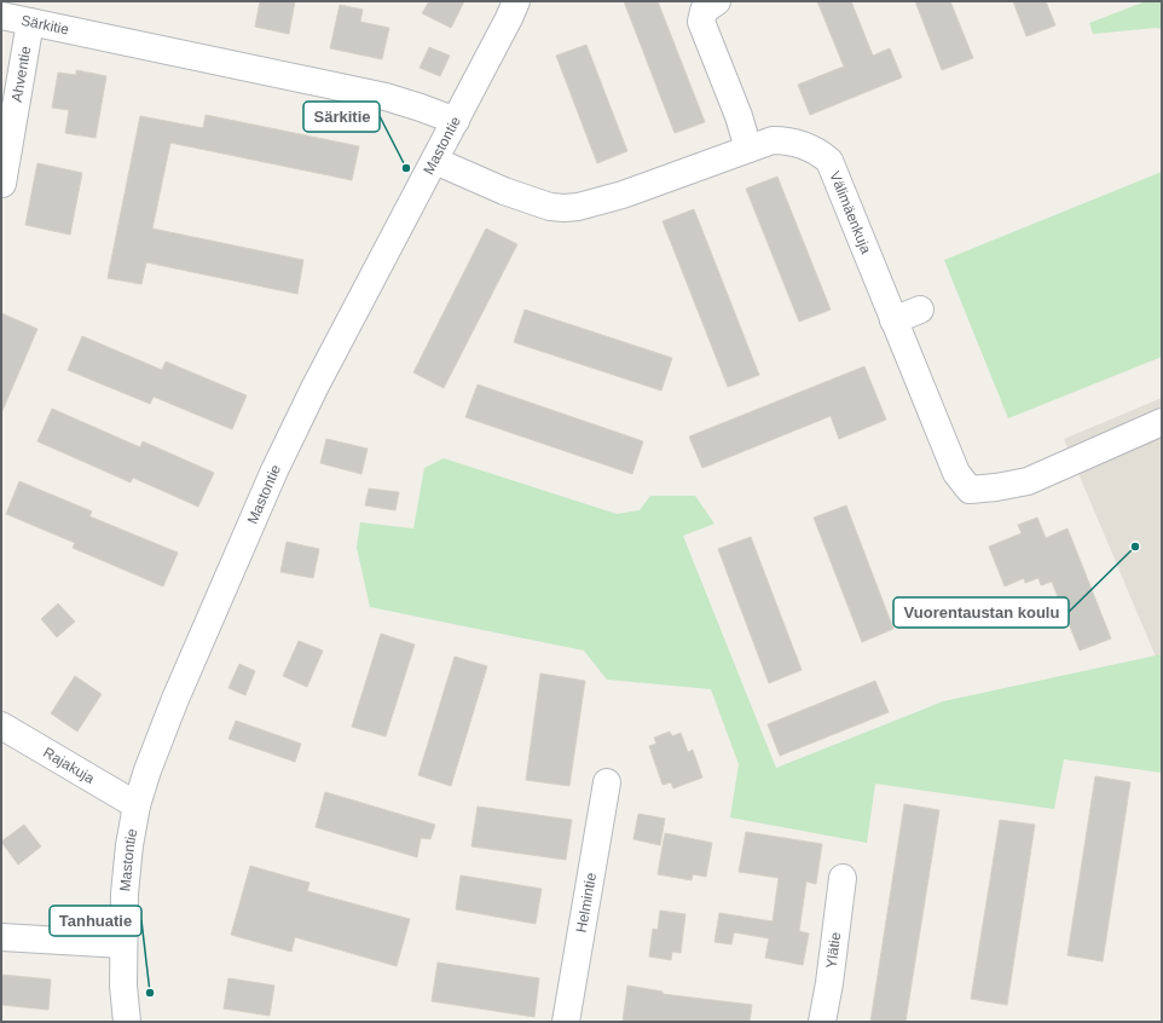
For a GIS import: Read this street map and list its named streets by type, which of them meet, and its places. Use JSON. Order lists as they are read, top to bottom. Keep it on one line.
{"streets":{"street":["Särkitie","Ahventie","Mastontie","Välimäenkuja","Rajakuja","Helmintie","Ylätie"]},"crossings":[["Särkitie","Ahventie"],["Särkitie","Mastontie"],["Mastontie","Välimäenkuja"],["Mastontie","Rajakuja"]],"places":["Särkitie","Vuorentaustan koulu","Tanhuatie"]}
